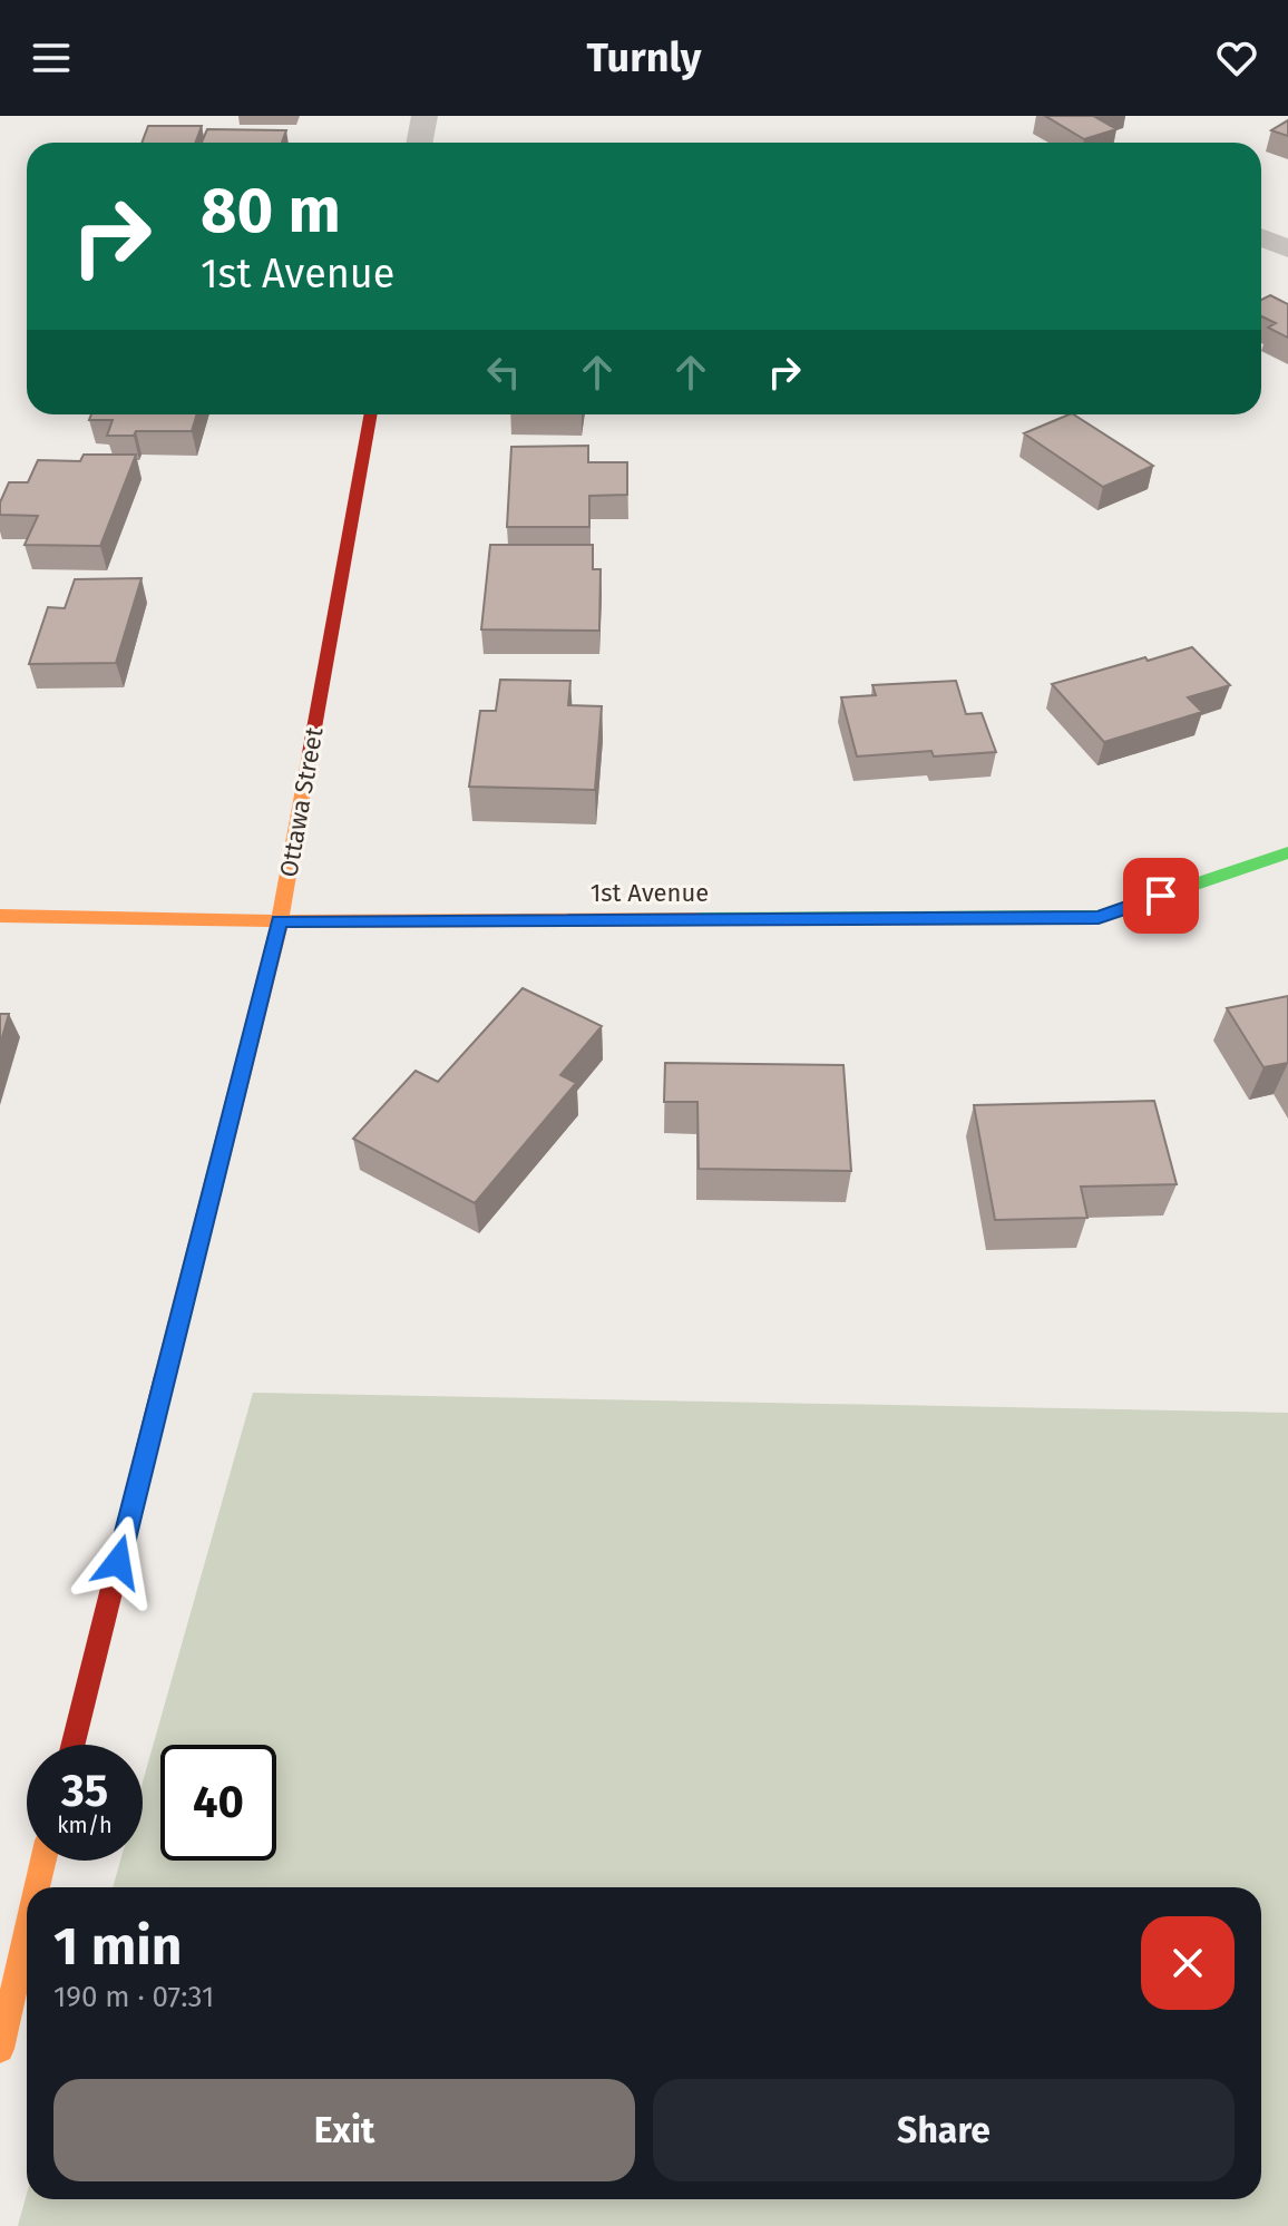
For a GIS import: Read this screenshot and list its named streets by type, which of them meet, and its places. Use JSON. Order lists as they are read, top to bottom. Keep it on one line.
{"streets":{"street":["Ottawa Street","1st Avenue"]},"crossings":[["Ottawa Street","1st Avenue"]],"page":{"header":"Turnly","turn":["80 m","1st Avenue"],"speed":"35 km/h","limit":"40","heading":["1 min","190 m · 07:31"],"buttons":["Exit","Share"]}}
